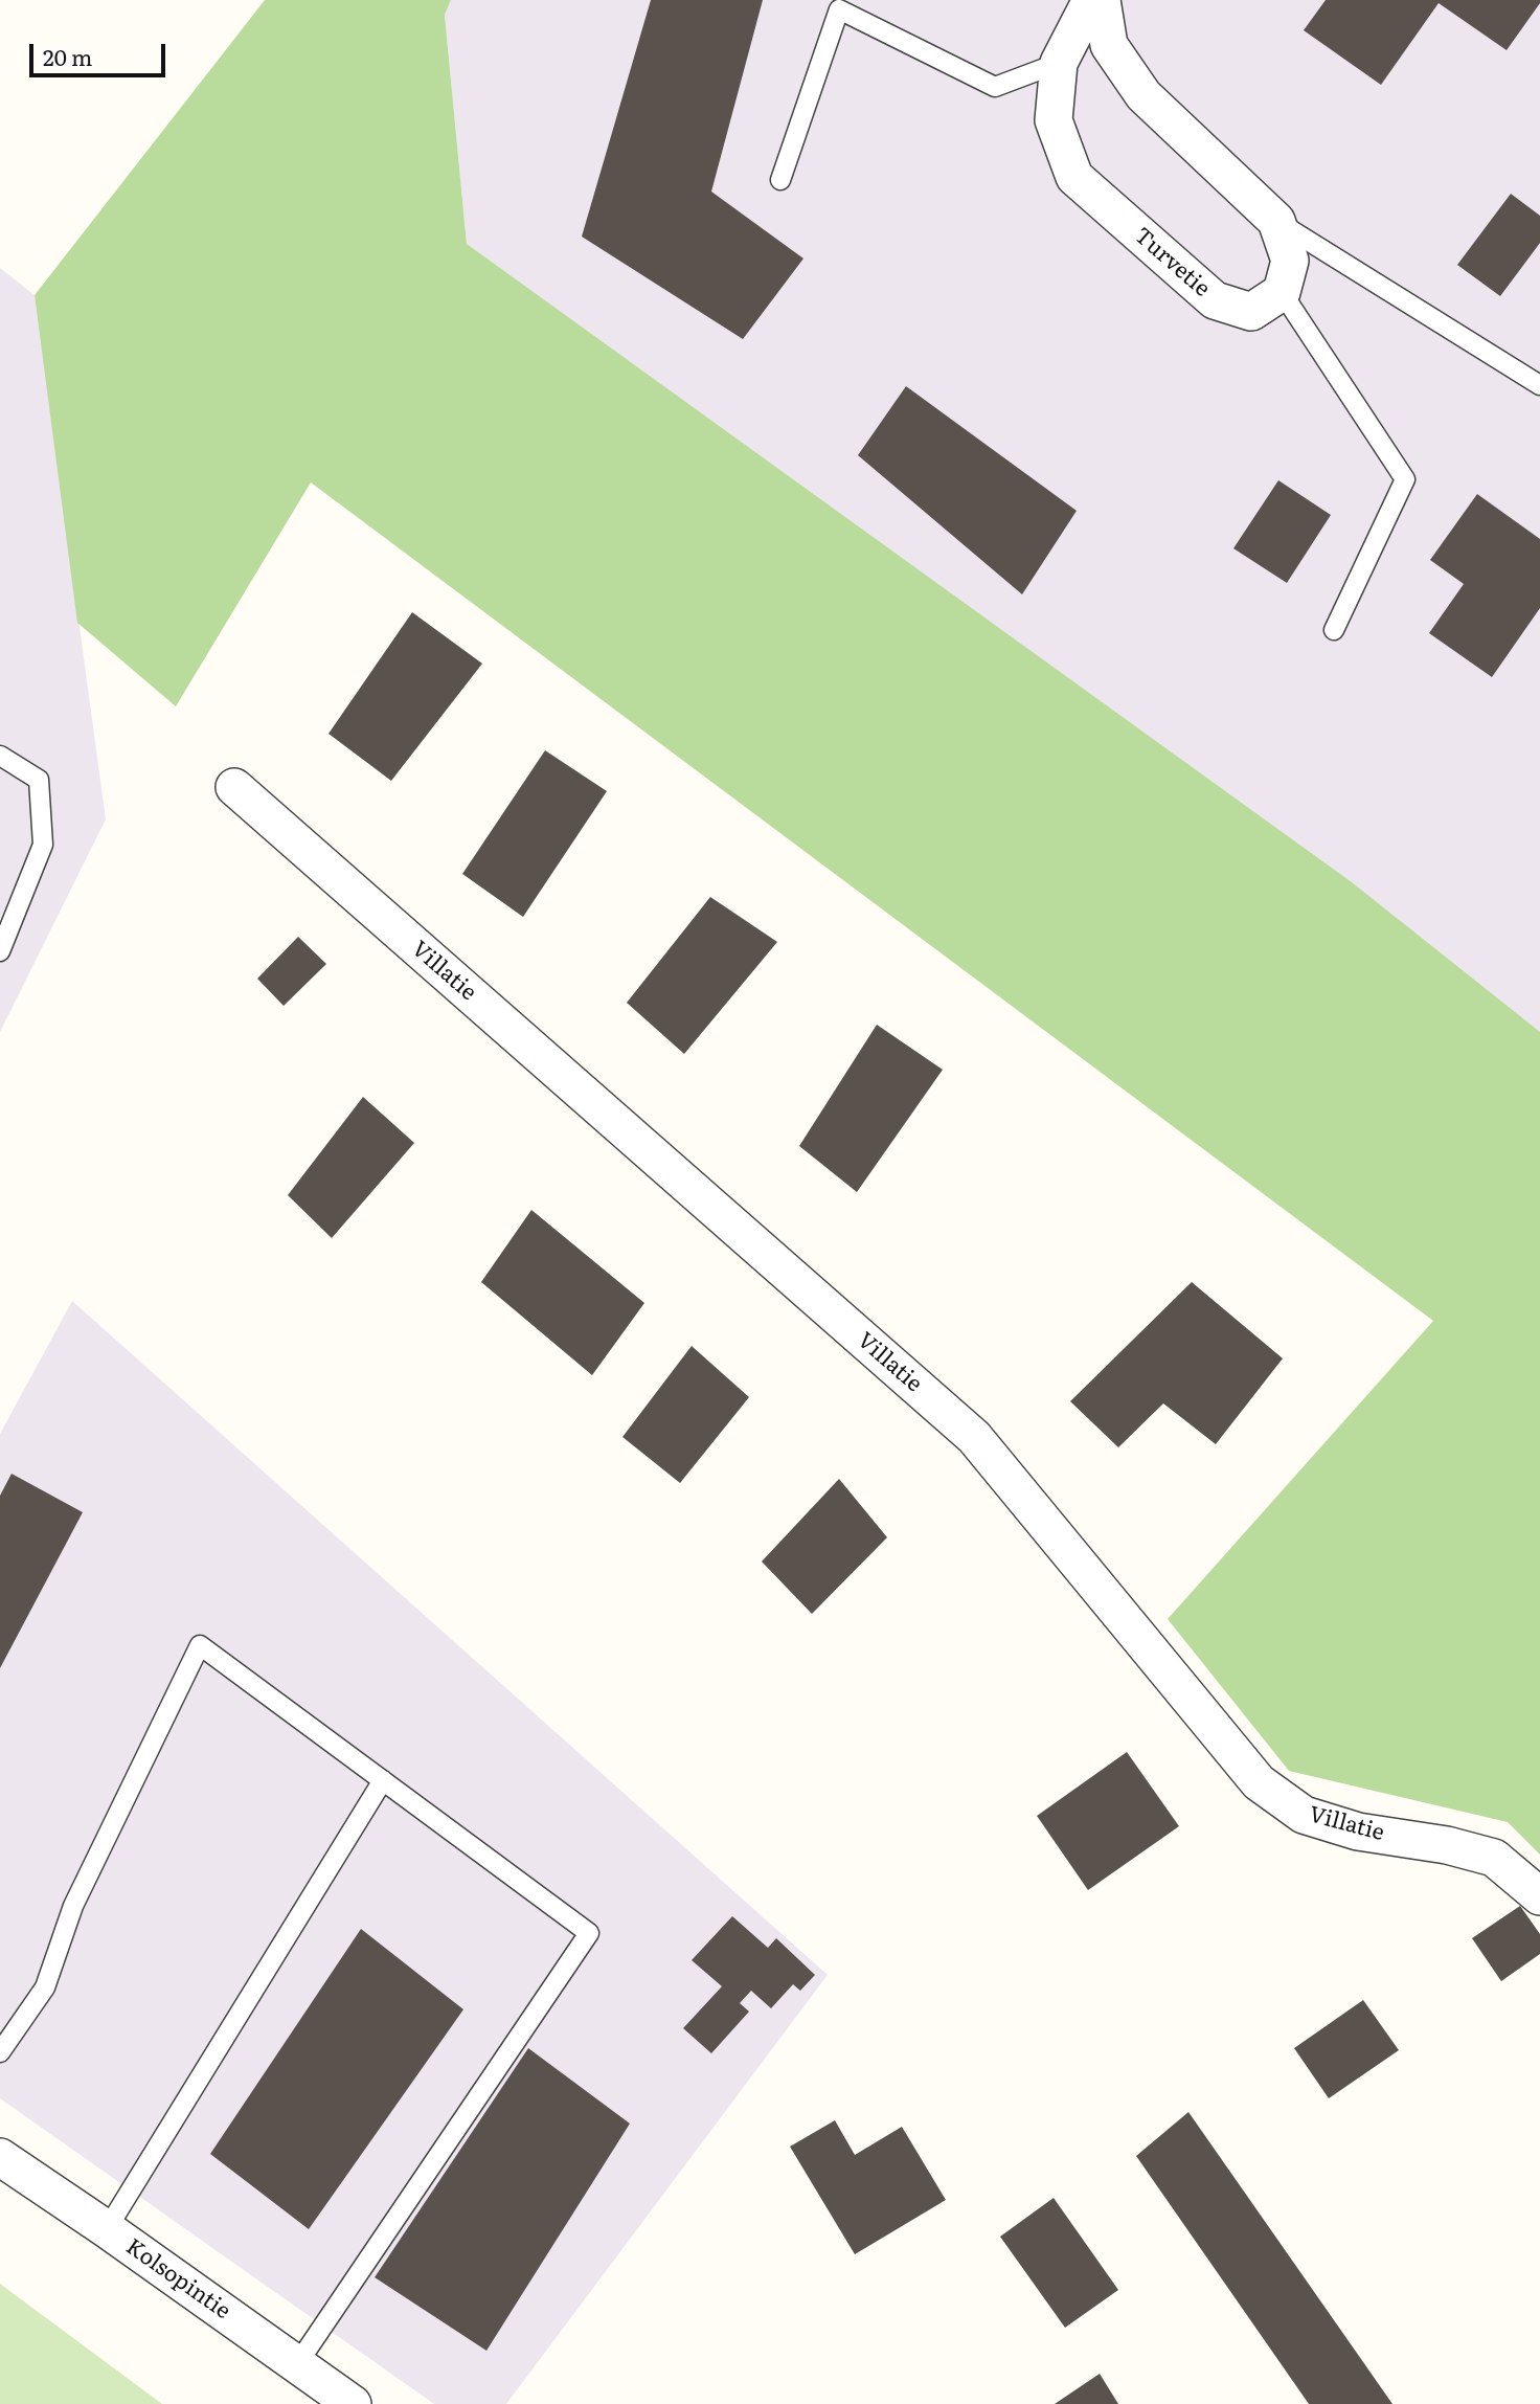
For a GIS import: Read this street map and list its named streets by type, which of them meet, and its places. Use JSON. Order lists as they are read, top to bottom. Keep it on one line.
{"streets":{"street":["Turvetie","Villatie","Kolsopintie"]},"scale_bar":"20 m"}
